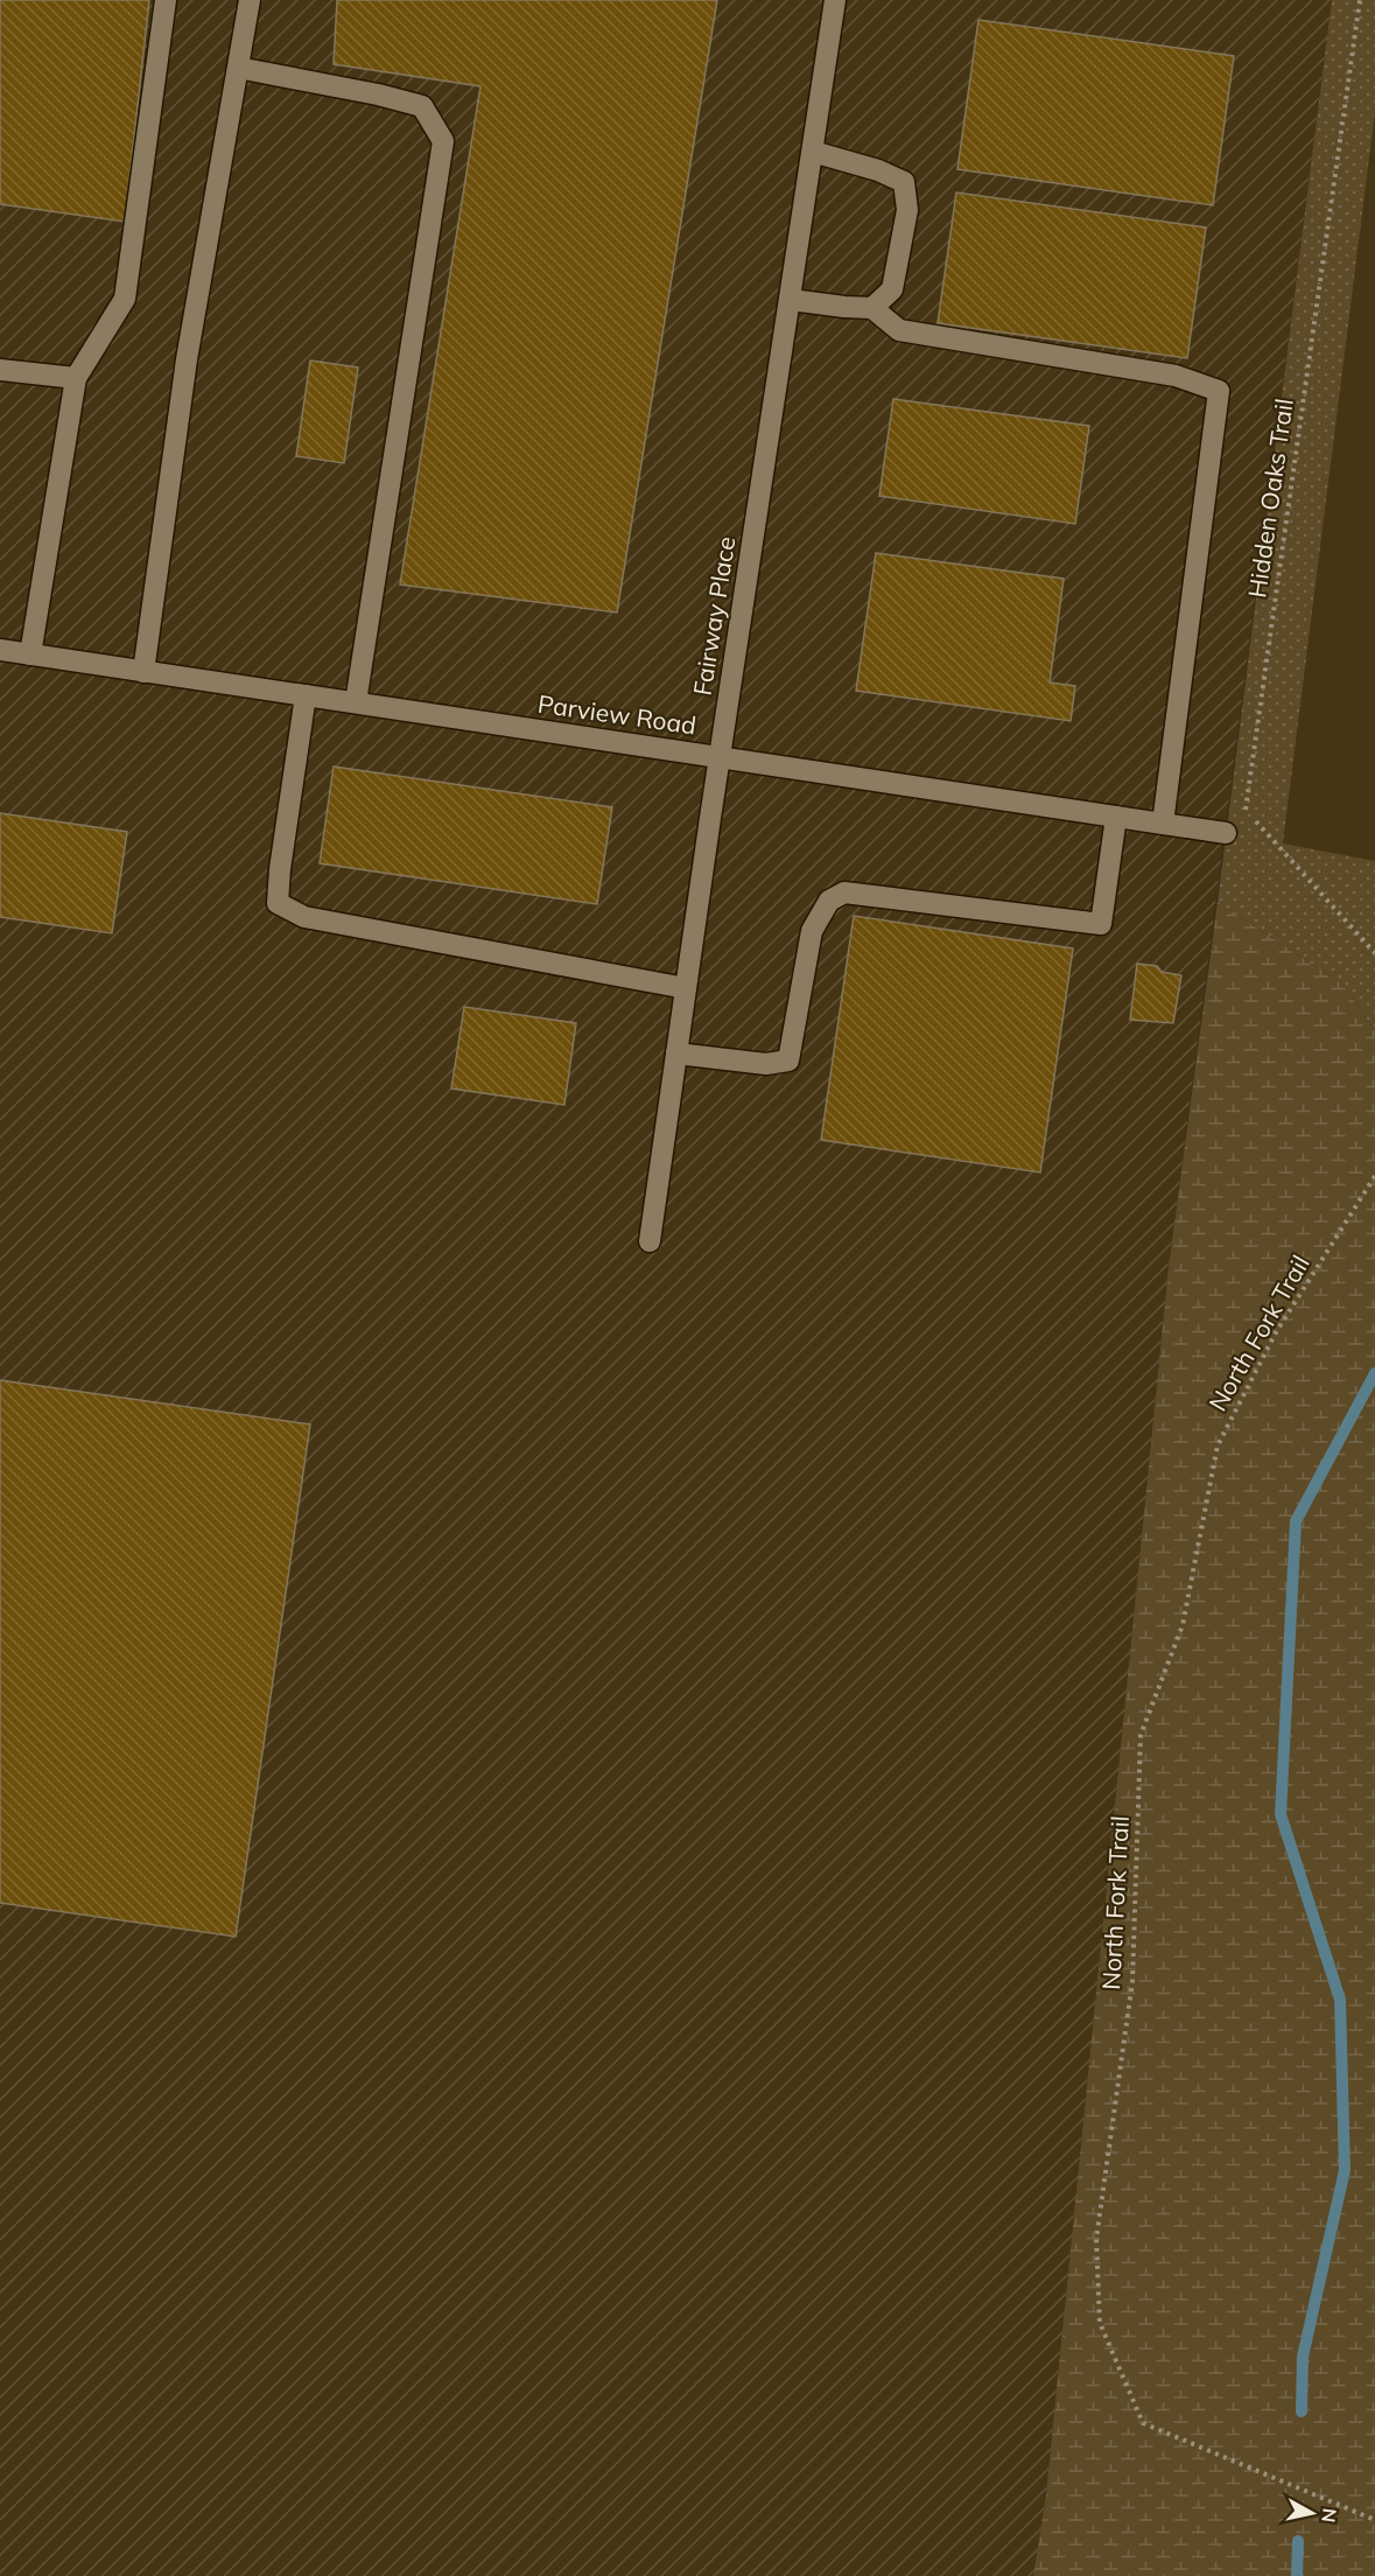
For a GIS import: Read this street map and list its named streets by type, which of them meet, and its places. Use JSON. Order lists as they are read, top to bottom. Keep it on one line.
{"streets":{"street":["Fairway Place","Parview Road"],"path":["Hidden Oaks Trail","North Fork Trail"]},"crossings":[["Fairway Place","Parview Road"]],"north":"right"}
